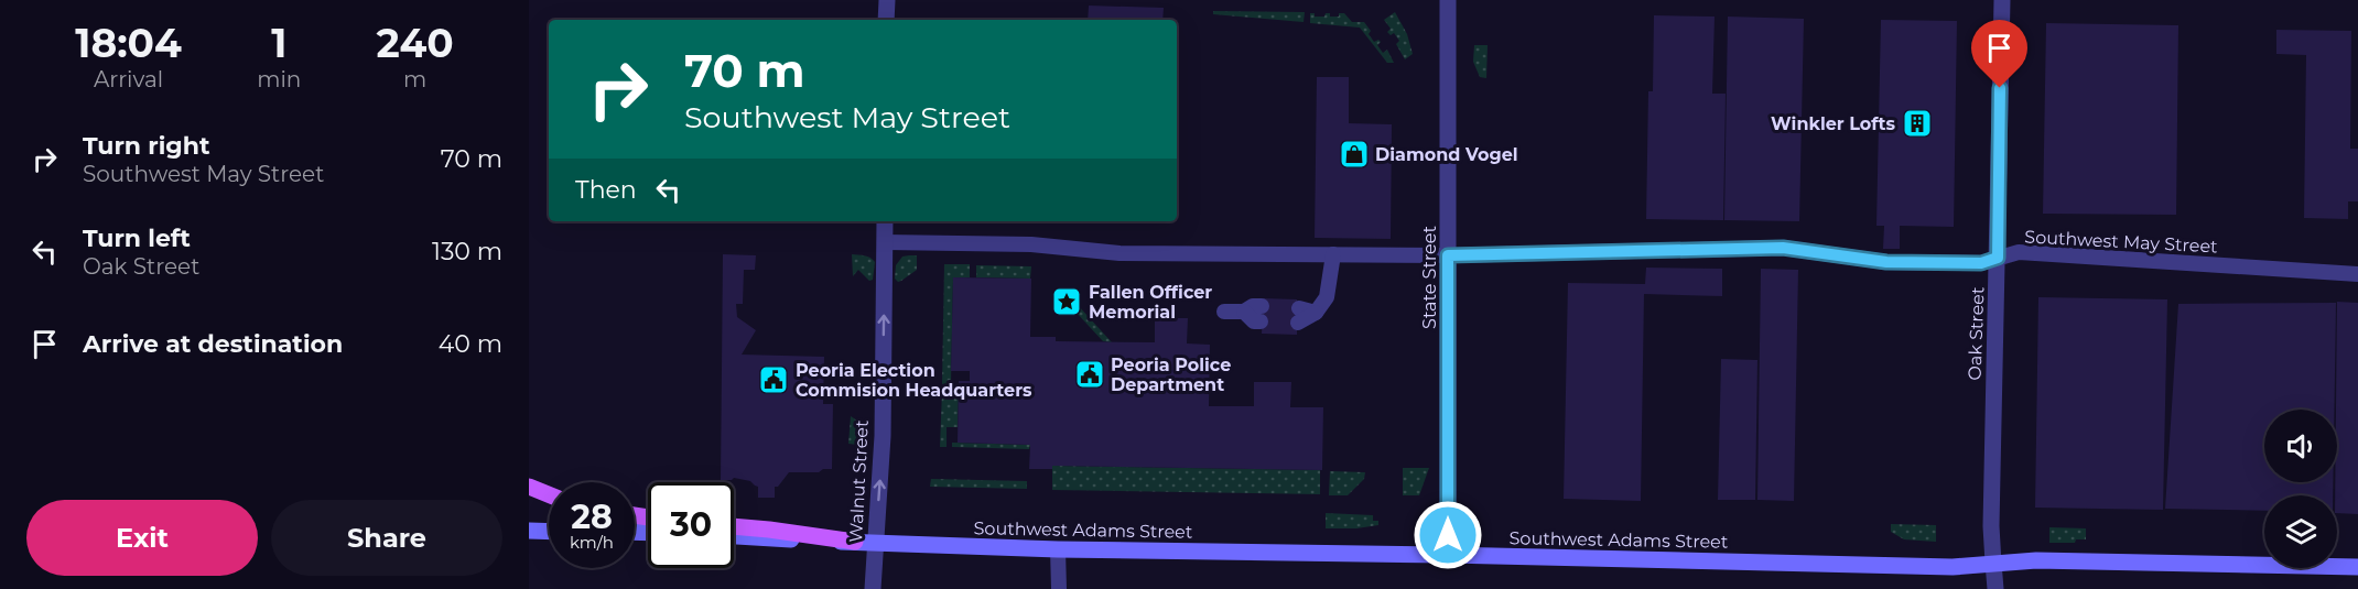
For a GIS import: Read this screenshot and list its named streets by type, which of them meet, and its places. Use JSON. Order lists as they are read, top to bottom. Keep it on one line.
{"streets":{"main road":["Southwest Adams Street"],"street":["State Street","Oak Street","Walnut Street"],"lane":["Southwest May Street"]},"crossings":[["Southwest May Street","State Street"],["Southwest May Street","Oak Street"],["Southwest May Street","Walnut Street"],["State Street","Southwest Adams Street"],["Oak Street","Southwest Adams Street"],["Walnut Street","Southwest Adams Street"]],"one_way":["Walnut Street"],"places":{"building":["Winkler Lofts"],"shop":["Diamond Vogel"],"place":["Fallen Officer Memorial"],"public building":["Peoria Police Department","Peoria Election Commision Headquarters"]},"page":{"eta":["18:04","Arrival","1","min","240","m"],"turn":["70 m","Southwest May Street"],"list":[{"name":"Turn right","note":"Southwest May Street","value":"70 m"},{"name":"Turn left","note":"Oak Street","value":"130 m"},{"name":"Arrive at destination","value":"40 m"}],"then":"Then","speed":"28 km/h","limit":"30","buttons":["Exit","Share"]}}
